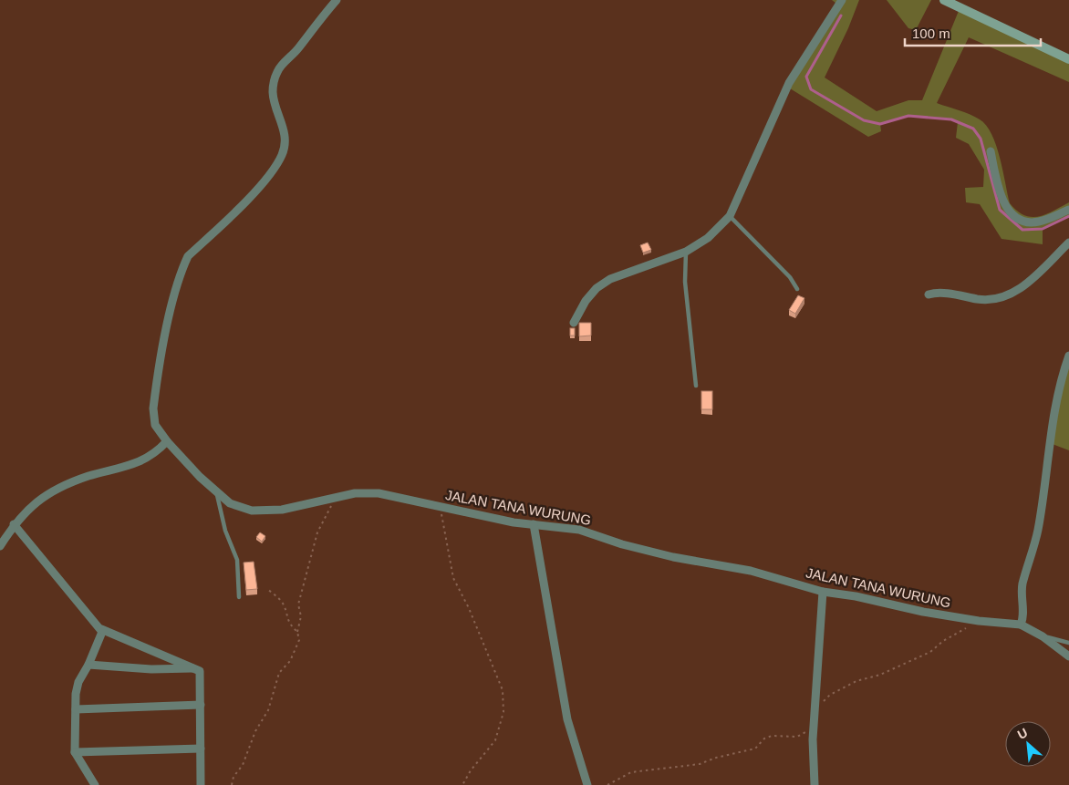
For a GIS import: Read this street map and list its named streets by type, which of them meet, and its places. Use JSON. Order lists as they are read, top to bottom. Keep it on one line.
{"streets":{"street":["JALAN TANA WURUNG"]},"scale_bar":"100 m","north":"top left"}
